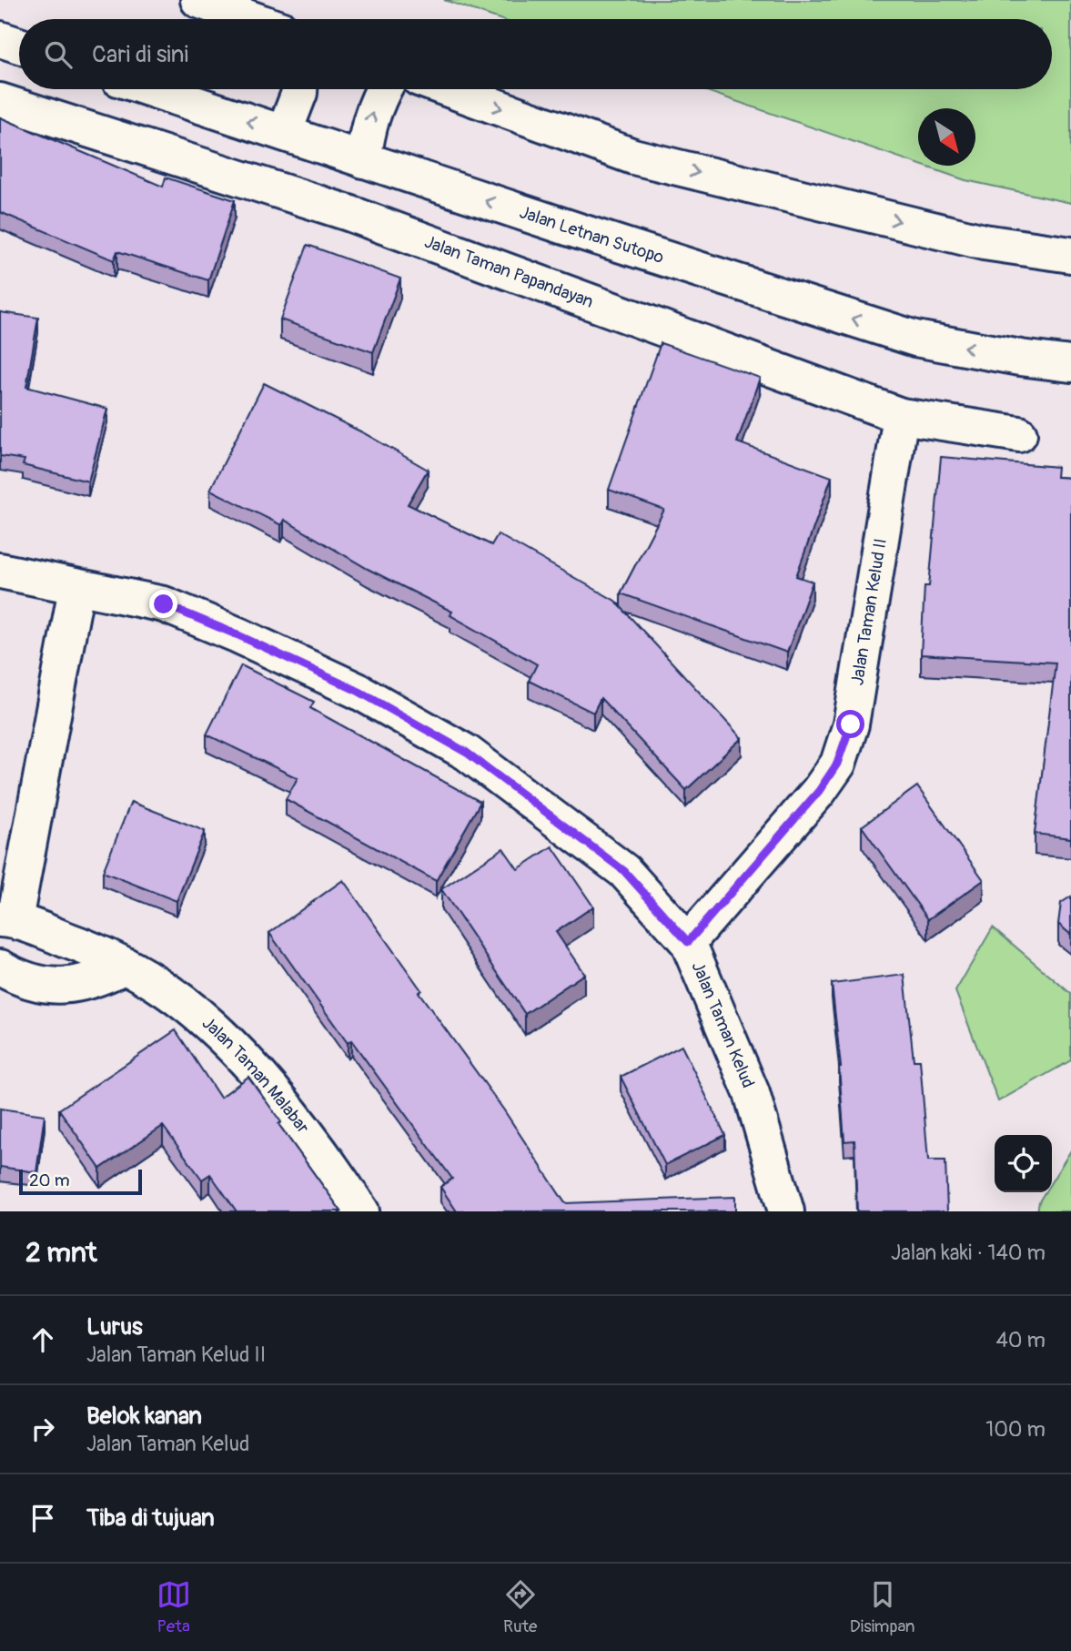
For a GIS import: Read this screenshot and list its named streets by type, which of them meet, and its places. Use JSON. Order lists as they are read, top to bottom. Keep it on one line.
{"streets":{"street":["Jalan Letnan Sutopo","Jalan Taman Papandayan","Jalan Taman Kelud II","Jalan Taman Kelud","Jalan Taman Malabar"]},"crossings":[["Jalan Taman Papandayan","Jalan Taman Kelud II"],["Jalan Taman Kelud II","Jalan Taman Kelud"],["Jalan Taman Kelud","Jalan Taman Malabar"]],"scale_bar":"20 m","north":"bottom right","page":{"search":"Cari di sini","scale":"20 m","heading":["2 mnt","Jalan kaki · 140 m"],"list":[["Lurus","Jalan Taman Kelud II","40 m"],["Belok kanan","Jalan Taman Kelud","100 m"],"Tiba di tujuan"],"nav":["Peta","Rute","Disimpan"]}}
